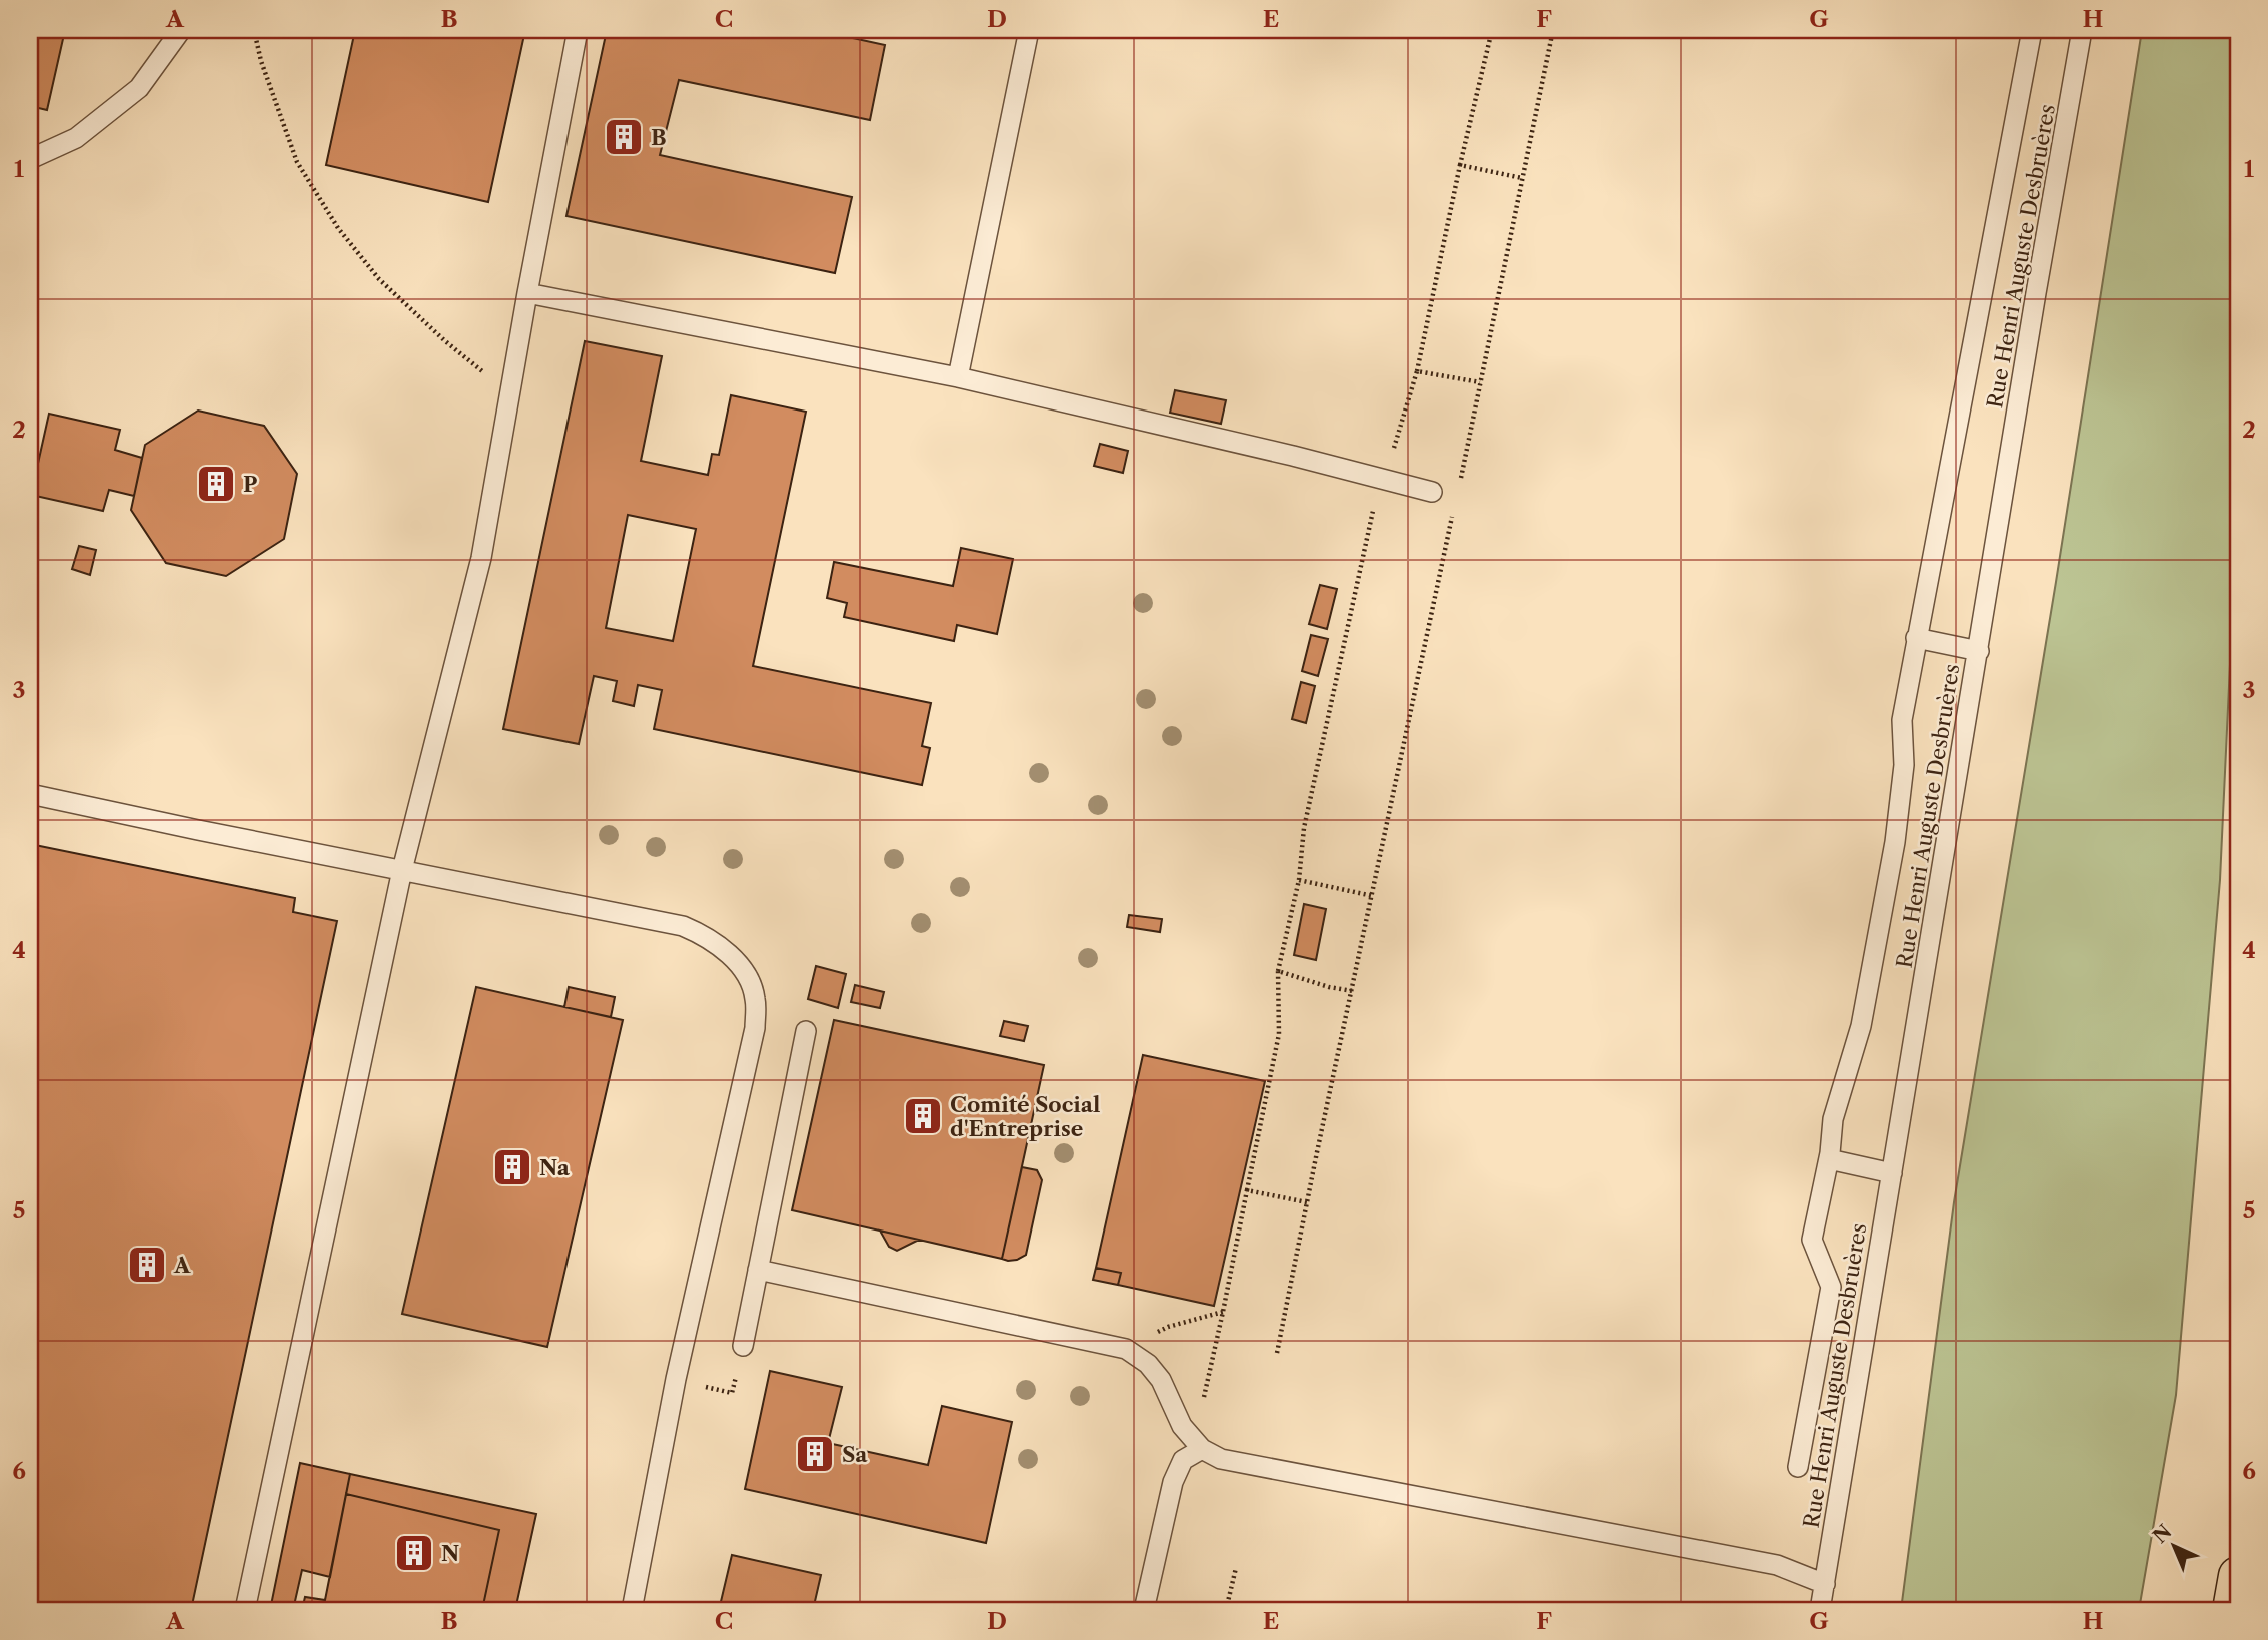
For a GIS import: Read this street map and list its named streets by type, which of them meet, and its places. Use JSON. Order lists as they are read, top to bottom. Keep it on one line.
{"streets":{"lane":["Rue Henri Auguste Desbruères"]},"places":{"building":["B","P","Comité Social d'Entreprise","Na","A","Sa","N"]},"north":"top left","grid":{"columns":["A","B","C","D","E","F","G","H"],"rows":["1","2","3","4","5","6"]}}
